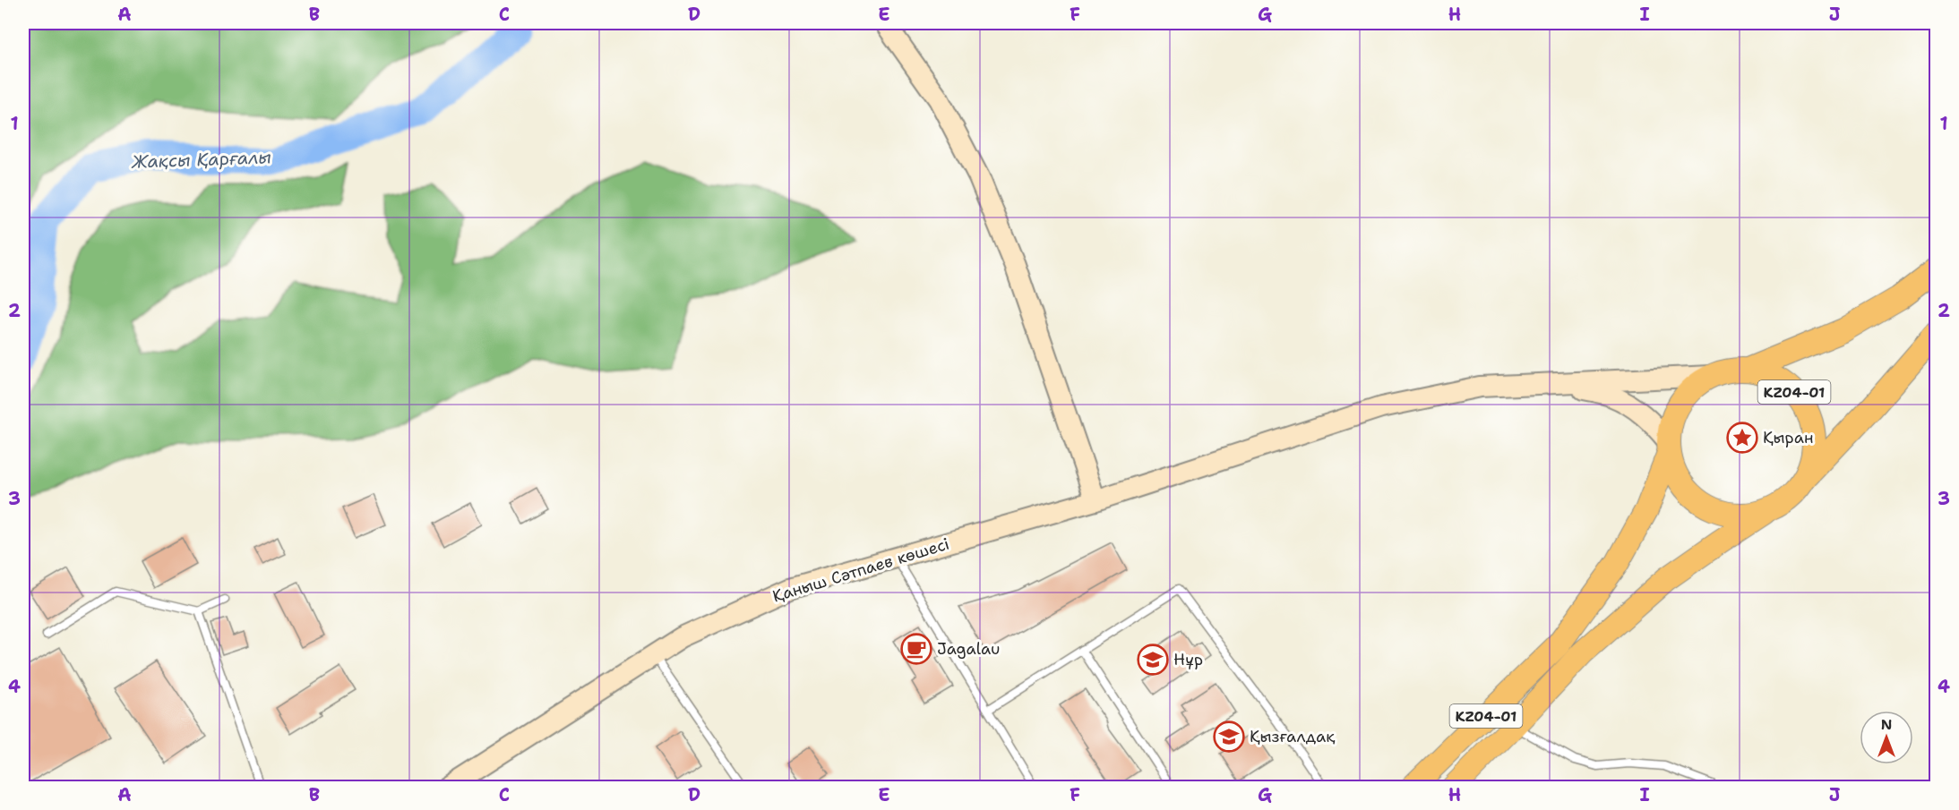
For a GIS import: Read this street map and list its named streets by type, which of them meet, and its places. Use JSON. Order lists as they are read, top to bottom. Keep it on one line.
{"streets":{"main road":["KZ04-01","Қаныш Сәтпаев көшесі"]},"water":["Жақсы Қарғалы"],"places":{"place":["Қыран"],"cafe":["Jagalau"],"school or university":["Нұр","Қызғалдақ"]},"north":"top","grid":{"columns":["A","B","C","D","E","F","G","H","I","J"],"rows":["1","2","3","4"]}}
